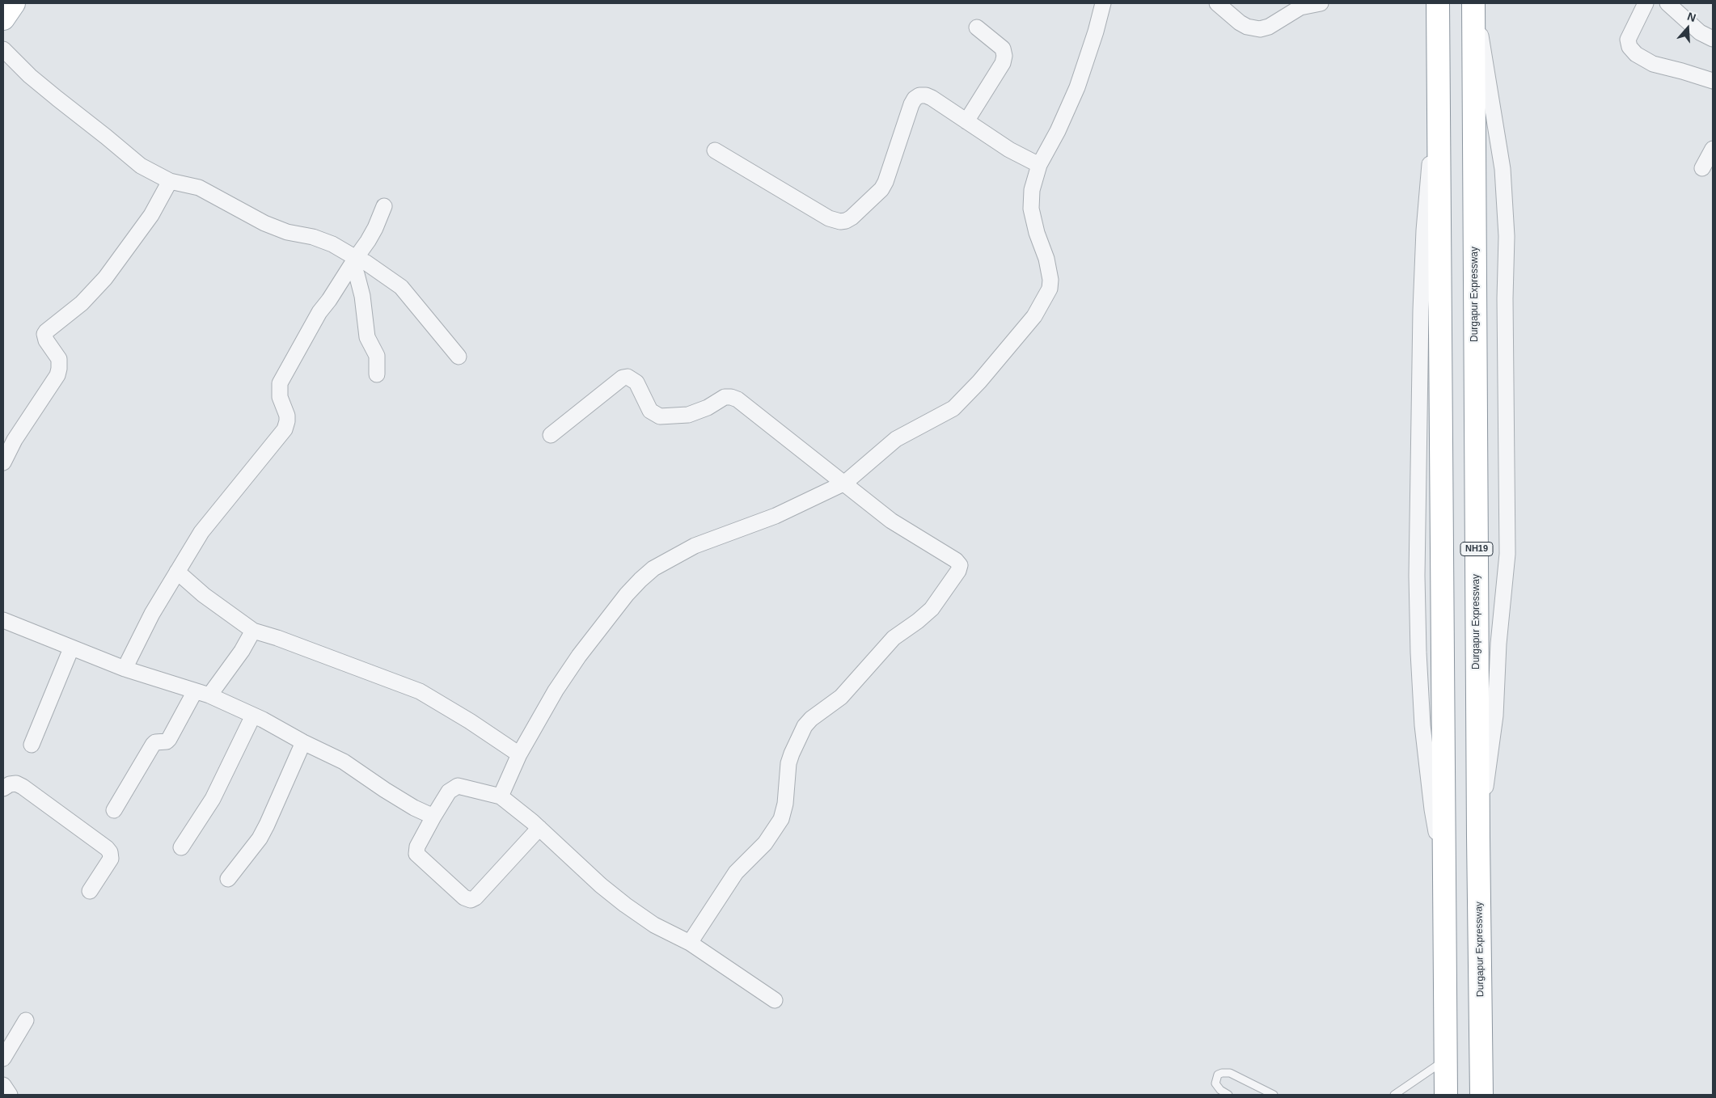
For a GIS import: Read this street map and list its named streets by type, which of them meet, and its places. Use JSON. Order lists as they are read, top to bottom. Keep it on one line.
{"streets":{"main road":["Durgapur Expressway","NH19"]},"north":"top"}
